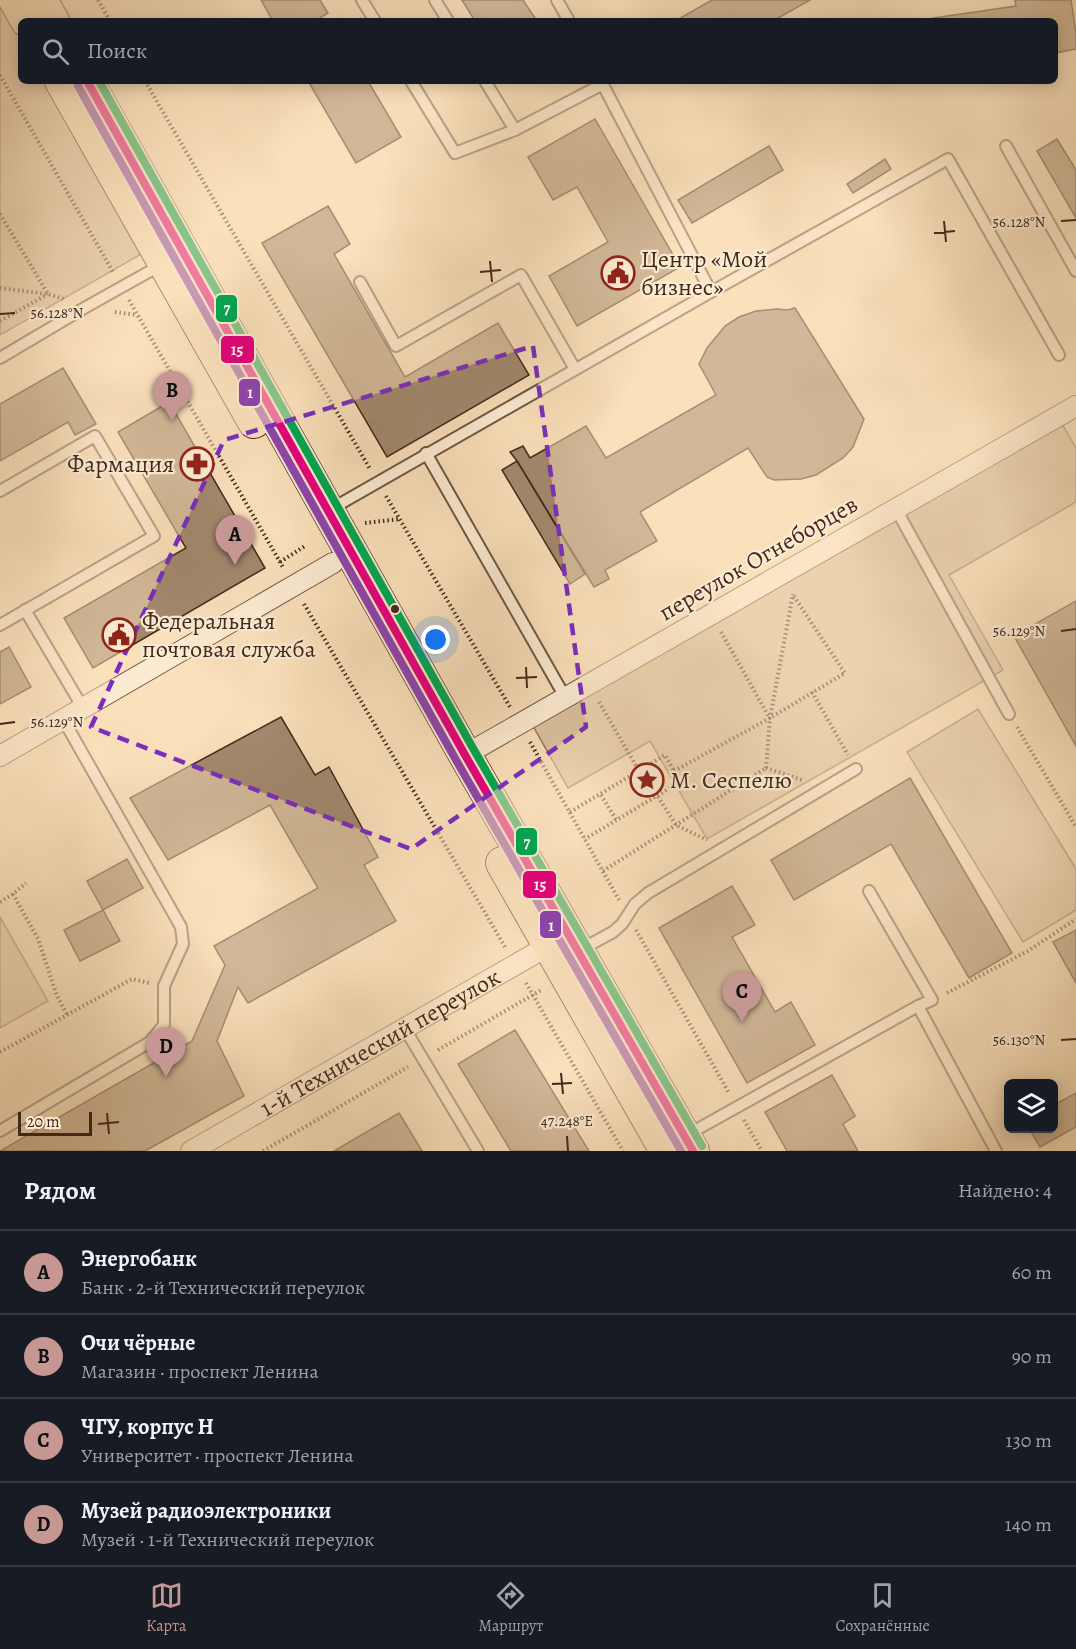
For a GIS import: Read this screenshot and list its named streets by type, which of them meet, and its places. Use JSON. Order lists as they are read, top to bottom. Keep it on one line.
{"streets":{"street":["переулок Огнеборцев","1-й Технический переулок"]},"places":{"public building":["Центр «Мой бизнес»","Федеральная почтовая служба"],"pharmacy":["Фармация"],"place":["М. Сеспелю"]},"lines":["transit line 15","transit line 7","transit line 1"],"scale_bar":"20 m","page":{"search":"Поиск","pins":["B","A","C","D"],"scale":"20 m","heading":["Рядом","Найдено: 4"],"list":[{"mark":"A","name":"Энергобанк","note":"Банк · 2-й Технический переулок","value":"60 m"},{"mark":"B","name":"Очи чёрные","note":"Магазин · проспект Ленина","value":"90 m"},{"mark":"C","name":"ЧГУ, корпус Н","note":"Университет · проспект Ленина","value":"130 m"},{"mark":"D","name":"Музей радиоэлектроники","note":"Музей · 1-й Технический переулок","value":"140 m"}],"nav":["Карта","Маршрут","Сохранённые"]},"coordinates":["56.128°N","56.129°N","56.130°N","47.248°E"]}
